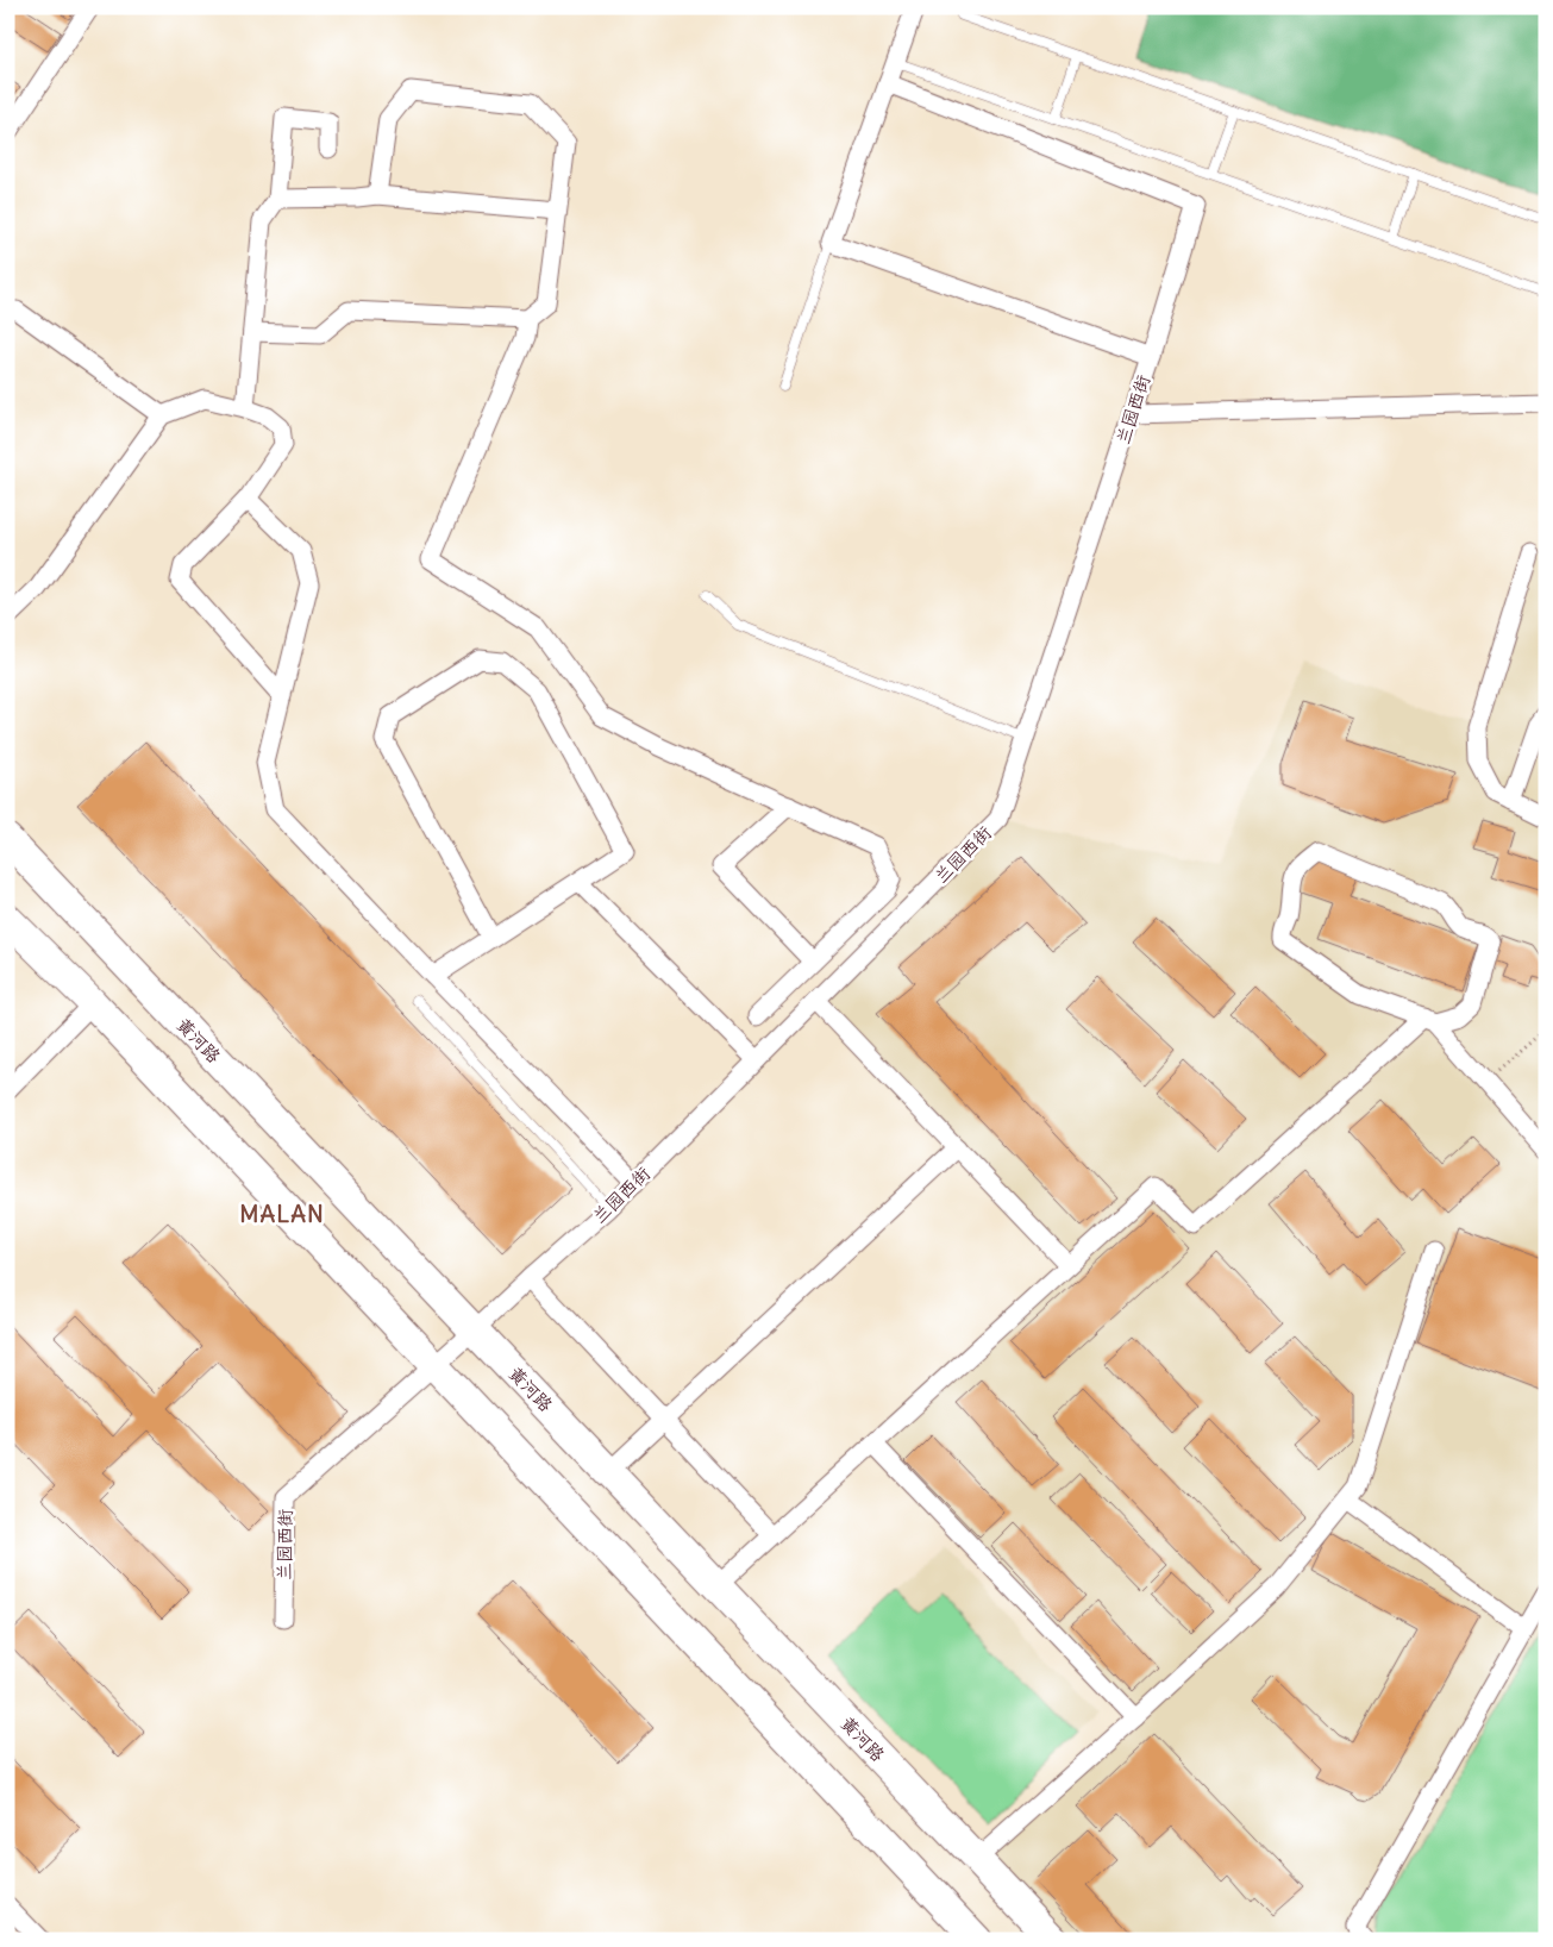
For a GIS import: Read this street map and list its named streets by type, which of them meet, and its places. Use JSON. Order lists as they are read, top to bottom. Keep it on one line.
{"streets":{"main road":["黄河路"],"street":["兰园西街"]},"crossings":[["兰园西街","黄河路"]],"districts":["MALAN"]}
